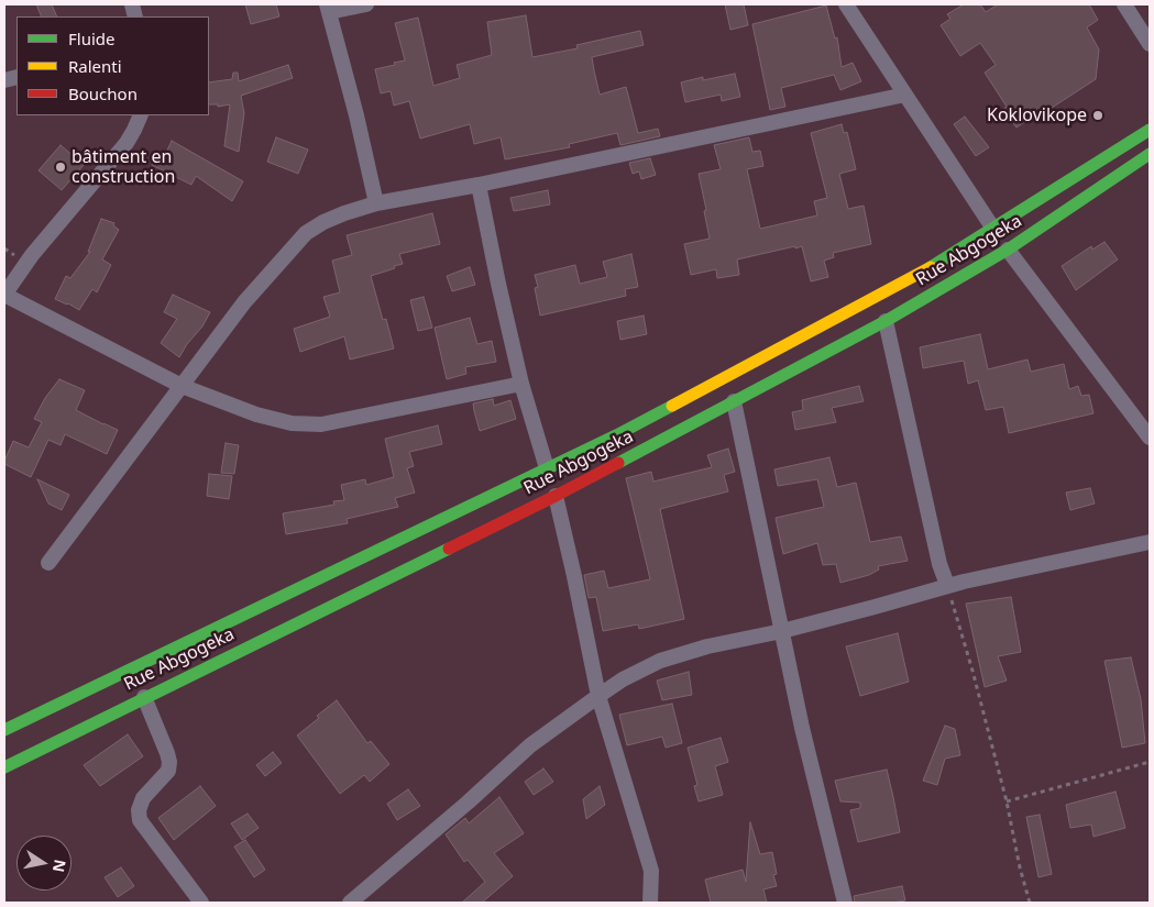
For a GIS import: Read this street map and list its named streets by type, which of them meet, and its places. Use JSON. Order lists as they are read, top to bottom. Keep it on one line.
{"streets":{"main road":["Rue Abgogeka"]},"places":["Koklovikope","bâtiment en construction"],"legend":["Fluide","Ralenti","Bouchon"],"north":"right"}
